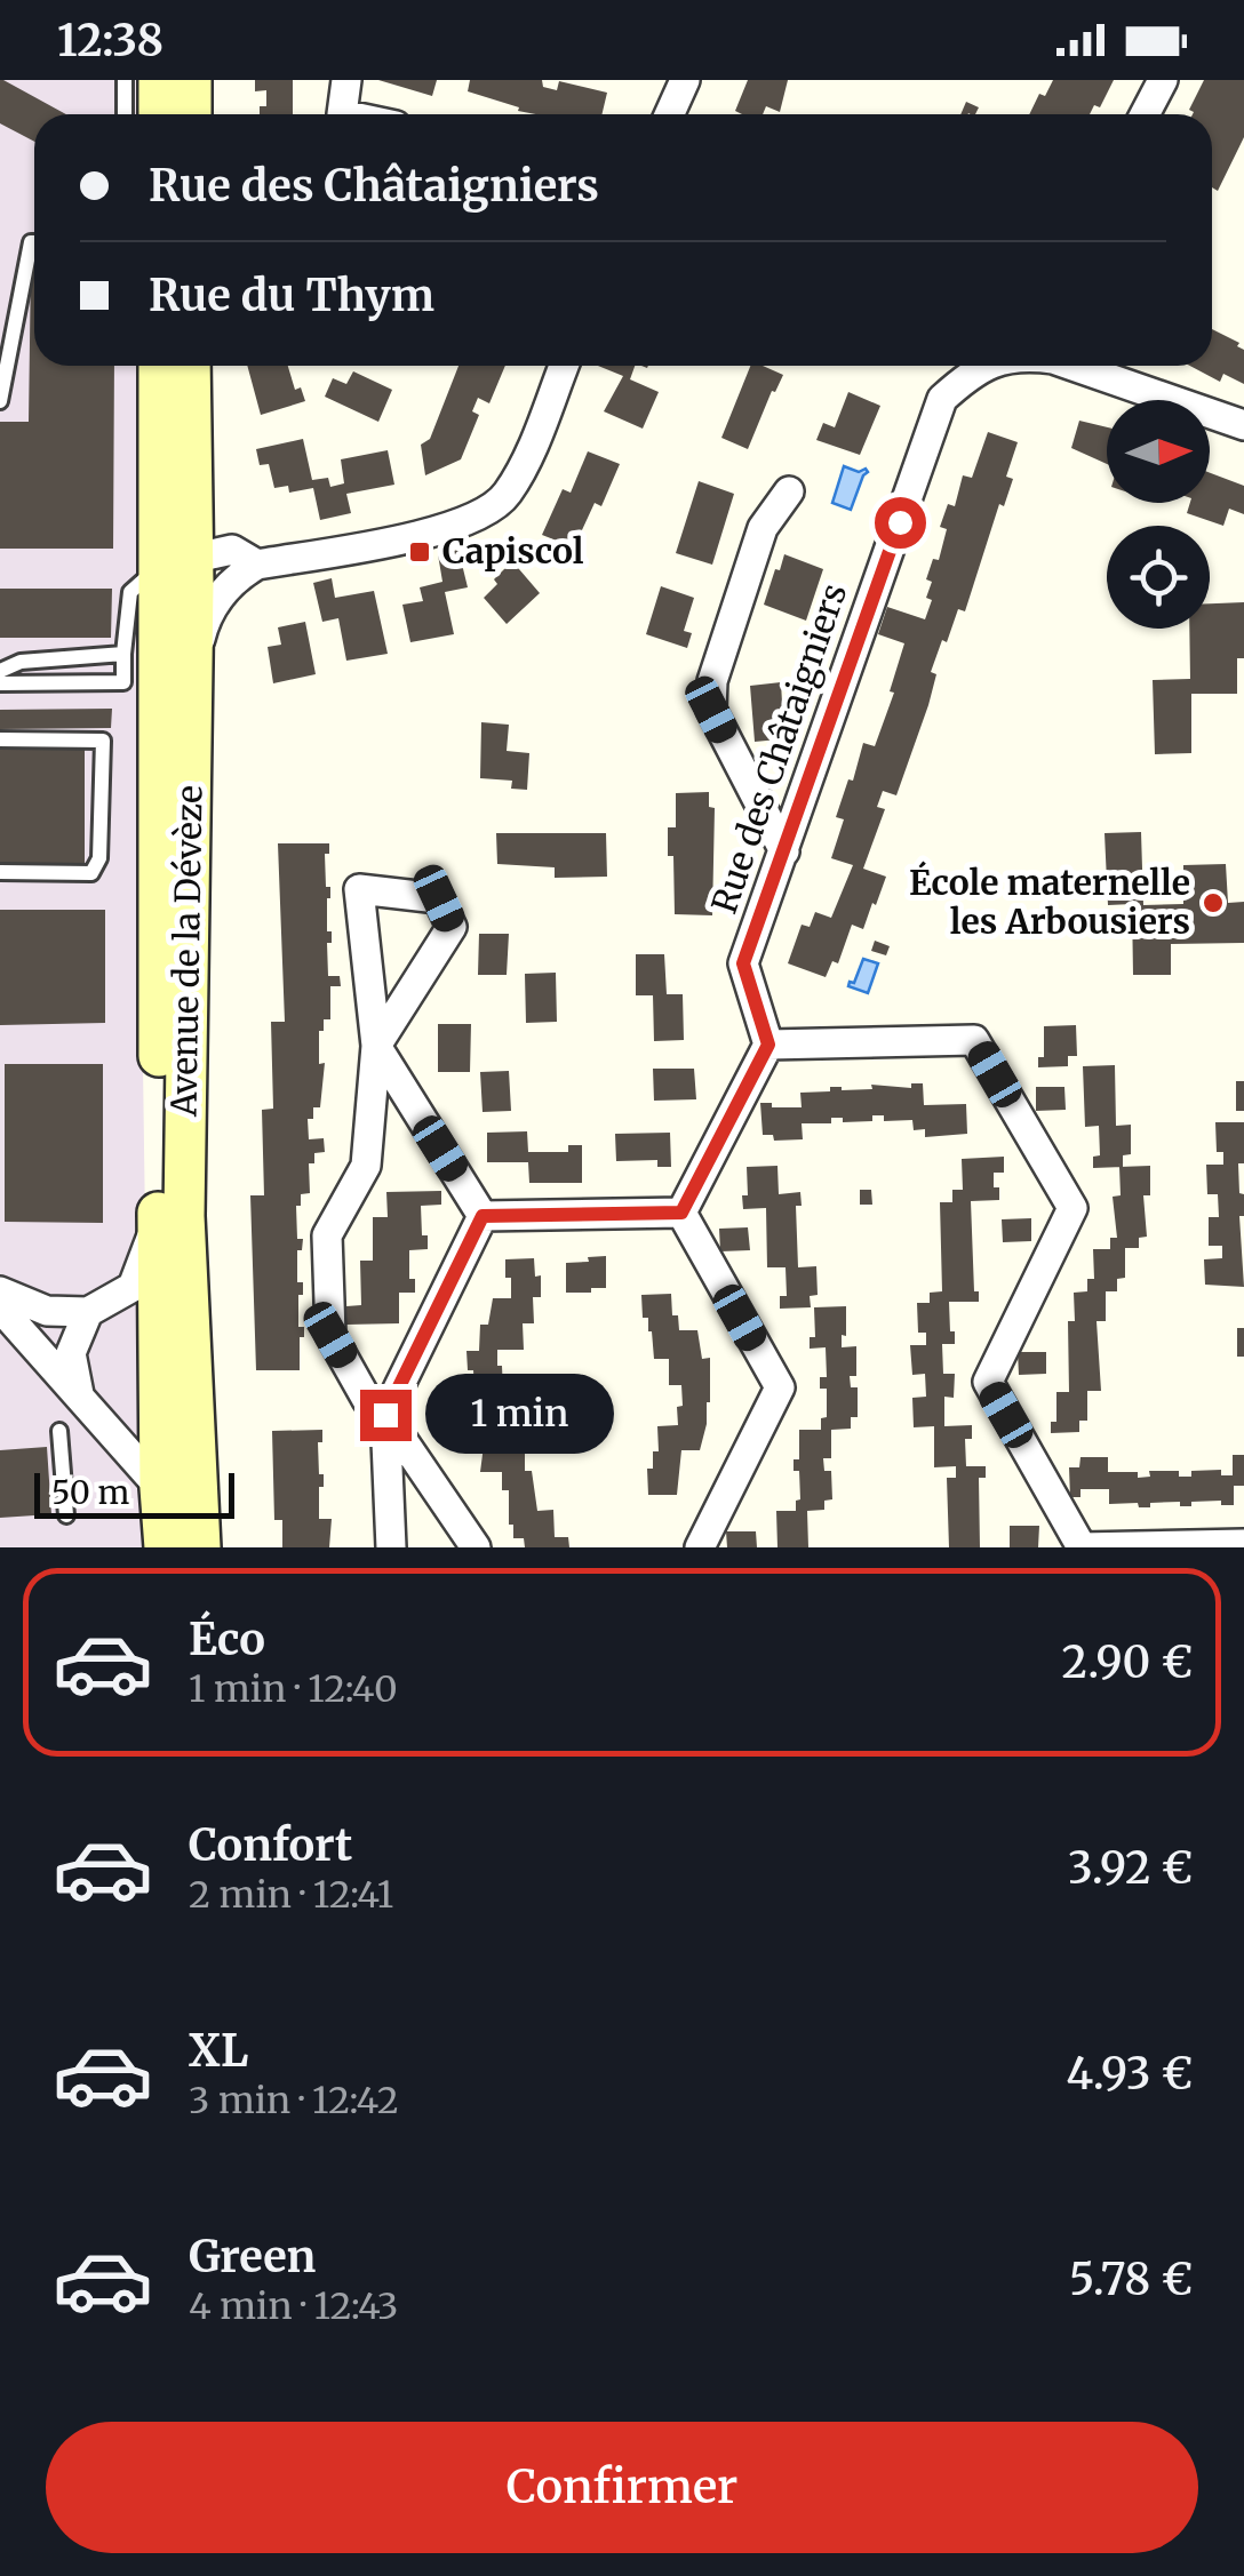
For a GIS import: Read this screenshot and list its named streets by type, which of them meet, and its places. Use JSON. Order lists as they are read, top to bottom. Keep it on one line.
{"streets":{"main road":["Avenue de la Dévèze"],"street":["Rue des Châtaigniers"]},"places":{"transit":["Capiscol"],"other":["École maternelle les Arbousiers"]},"scale_bar":"50 m","north":"right","page":{"status":"12:38","banner":["Rue des Châtaigniers","Rue du Thym"],"bubble":"1 min","scale":"50 m","list":[{"name":"Éco","note":"1 min · 12:40","value":"2.90 €"},{"name":"Confort","note":"2 min · 12:41","value":"3.92 €"},{"name":"XL","note":"3 min · 12:42","value":"4.93 €"},{"name":"Green","note":"4 min · 12:43","value":"5.78 €"}],"buttons":"Confirmer"}}
